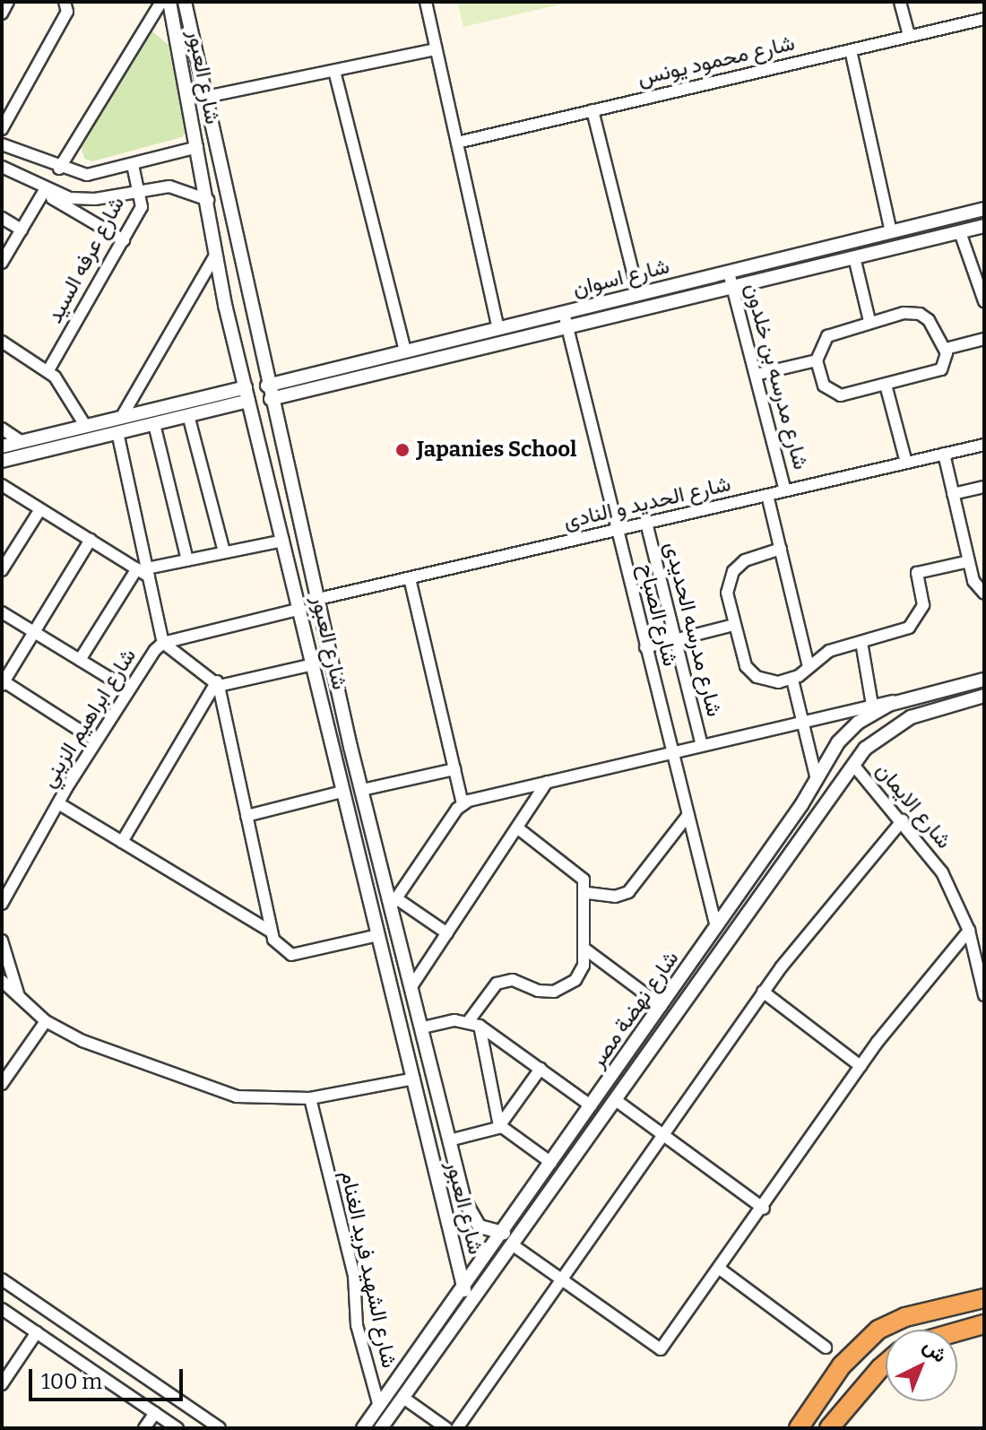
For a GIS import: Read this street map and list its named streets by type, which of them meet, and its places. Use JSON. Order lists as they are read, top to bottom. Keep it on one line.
{"streets":{"street":["شارع محمود يونس","شارع العبور","شارع عرفه السيد","شارع اسوان","شارع مدرسه بن خلدون","شارع الحديد و النادى","شارع الصباح","شارع مدرسه الحديدى","شارع ابراهيم الزيني","شارع الايمان","شارع نهضة مصر","شارع الشهيد فريد الغنام"]},"crossings":[["شارع العبور","شارع اسوان"],["شارع العبور","شارع الحديد و النادى"],["شارع العبور","شارع ابراهيم الزيني"],["شارع العبور","شارع نهضة مصر"],["شارع اسوان","شارع مدرسه بن خلدون"],["شارع اسوان","شارع الصباح"],["شارع مدرسه بن خلدون","شارع الحديد و النادى"],["شارع الحديد و النادى","شارع الصباح"],["شارع الحديد و النادى","شارع مدرسه الحديدى"],["شارع الصباح","شارع نهضة مصر"],["شارع الايمان","شارع نهضة مصر"],["شارع نهضة مصر","شارع الشهيد فريد الغنام"]],"places":["Japanies School"],"scale_bar":"100 m","north":"top right"}
